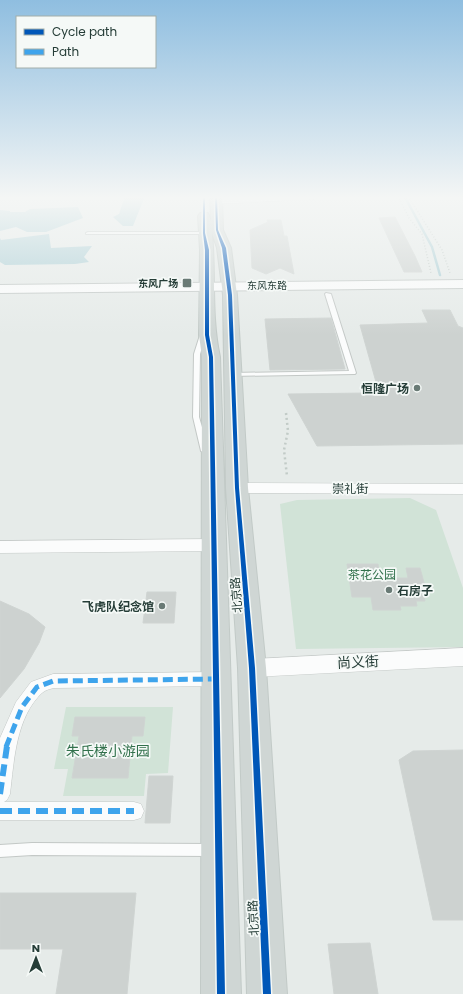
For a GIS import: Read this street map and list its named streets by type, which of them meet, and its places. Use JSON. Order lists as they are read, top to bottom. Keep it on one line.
{"streets":{"main road":["东风东路","北京路"],"street":["崇礼街","尚义街"]},"crossings":[["东风东路","北京路"],["崇礼街","北京路"],["北京路","尚义街"]],"parks":["茶花公园","朱氏楼小游园"],"places":{"transit":["东风广场"],"other":["恒隆广场","石房子","飞虎队纪念馆"]},"legend":["Cycle path","Path"],"north":"top"}
